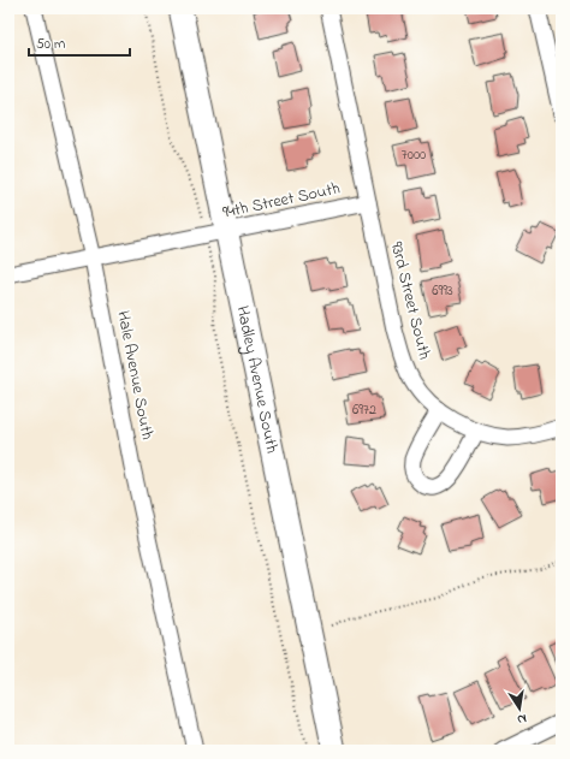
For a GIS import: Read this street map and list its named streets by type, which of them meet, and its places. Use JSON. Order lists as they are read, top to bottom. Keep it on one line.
{"streets":{"street":["94th Street South","93rd Street South","Hale Avenue South","Hadley Avenue South"]},"crossings":[["94th Street South","93rd Street South"],["94th Street South","Hale Avenue South"],["94th Street South","Hadley Avenue South"]],"house_numbers":["7000","6993","6972"],"scale_bar":"50 m","north":"bottom"}
